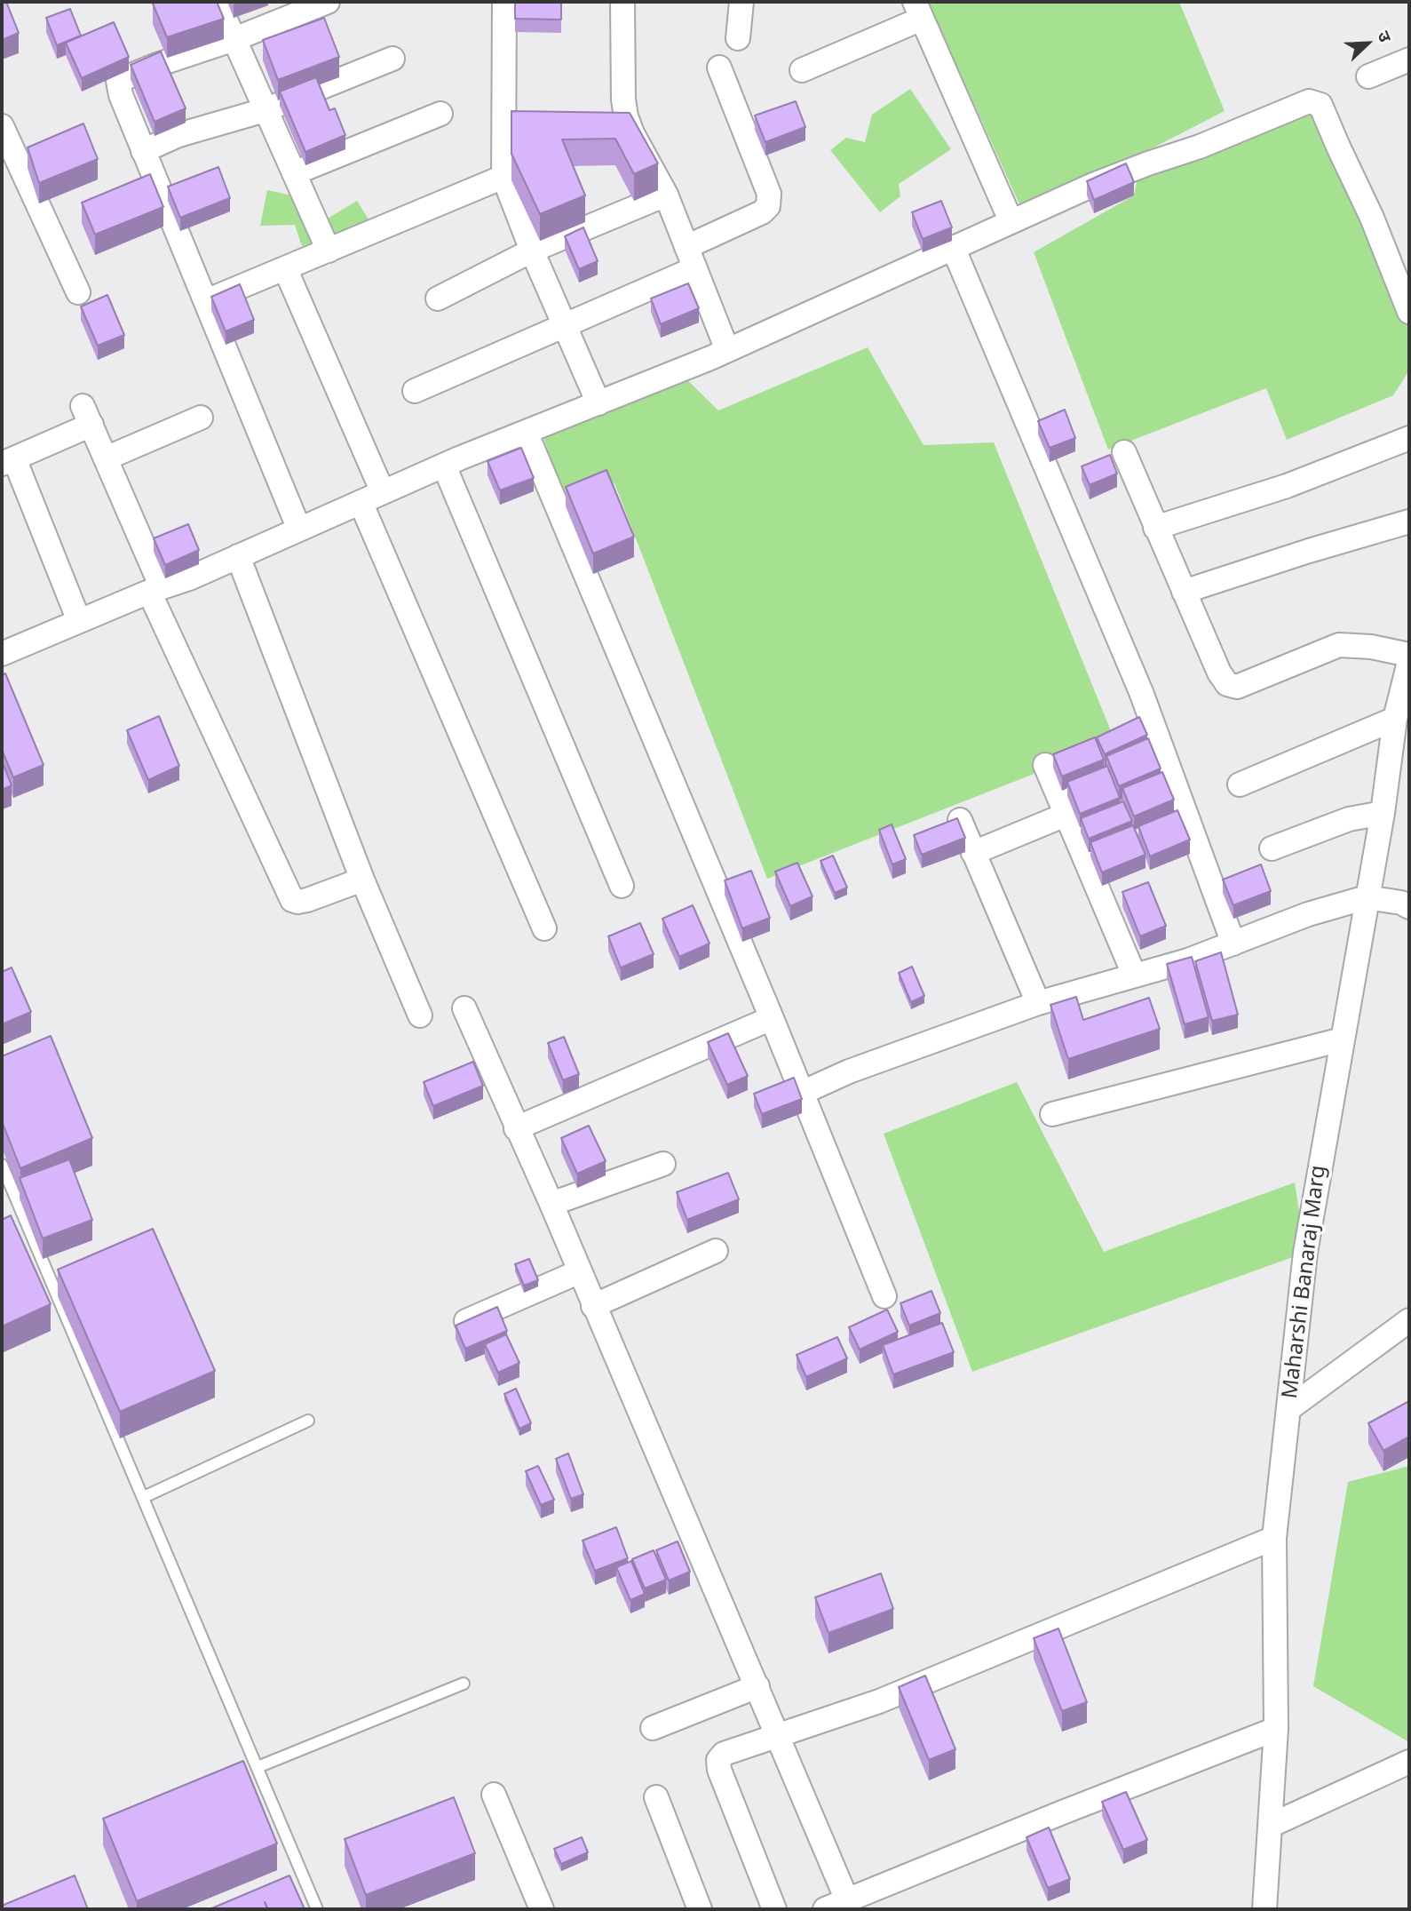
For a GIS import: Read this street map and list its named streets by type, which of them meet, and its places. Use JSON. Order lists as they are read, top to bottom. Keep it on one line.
{"streets":{"street":["Maharshi Banaraj Marg"]},"north":"top right"}
